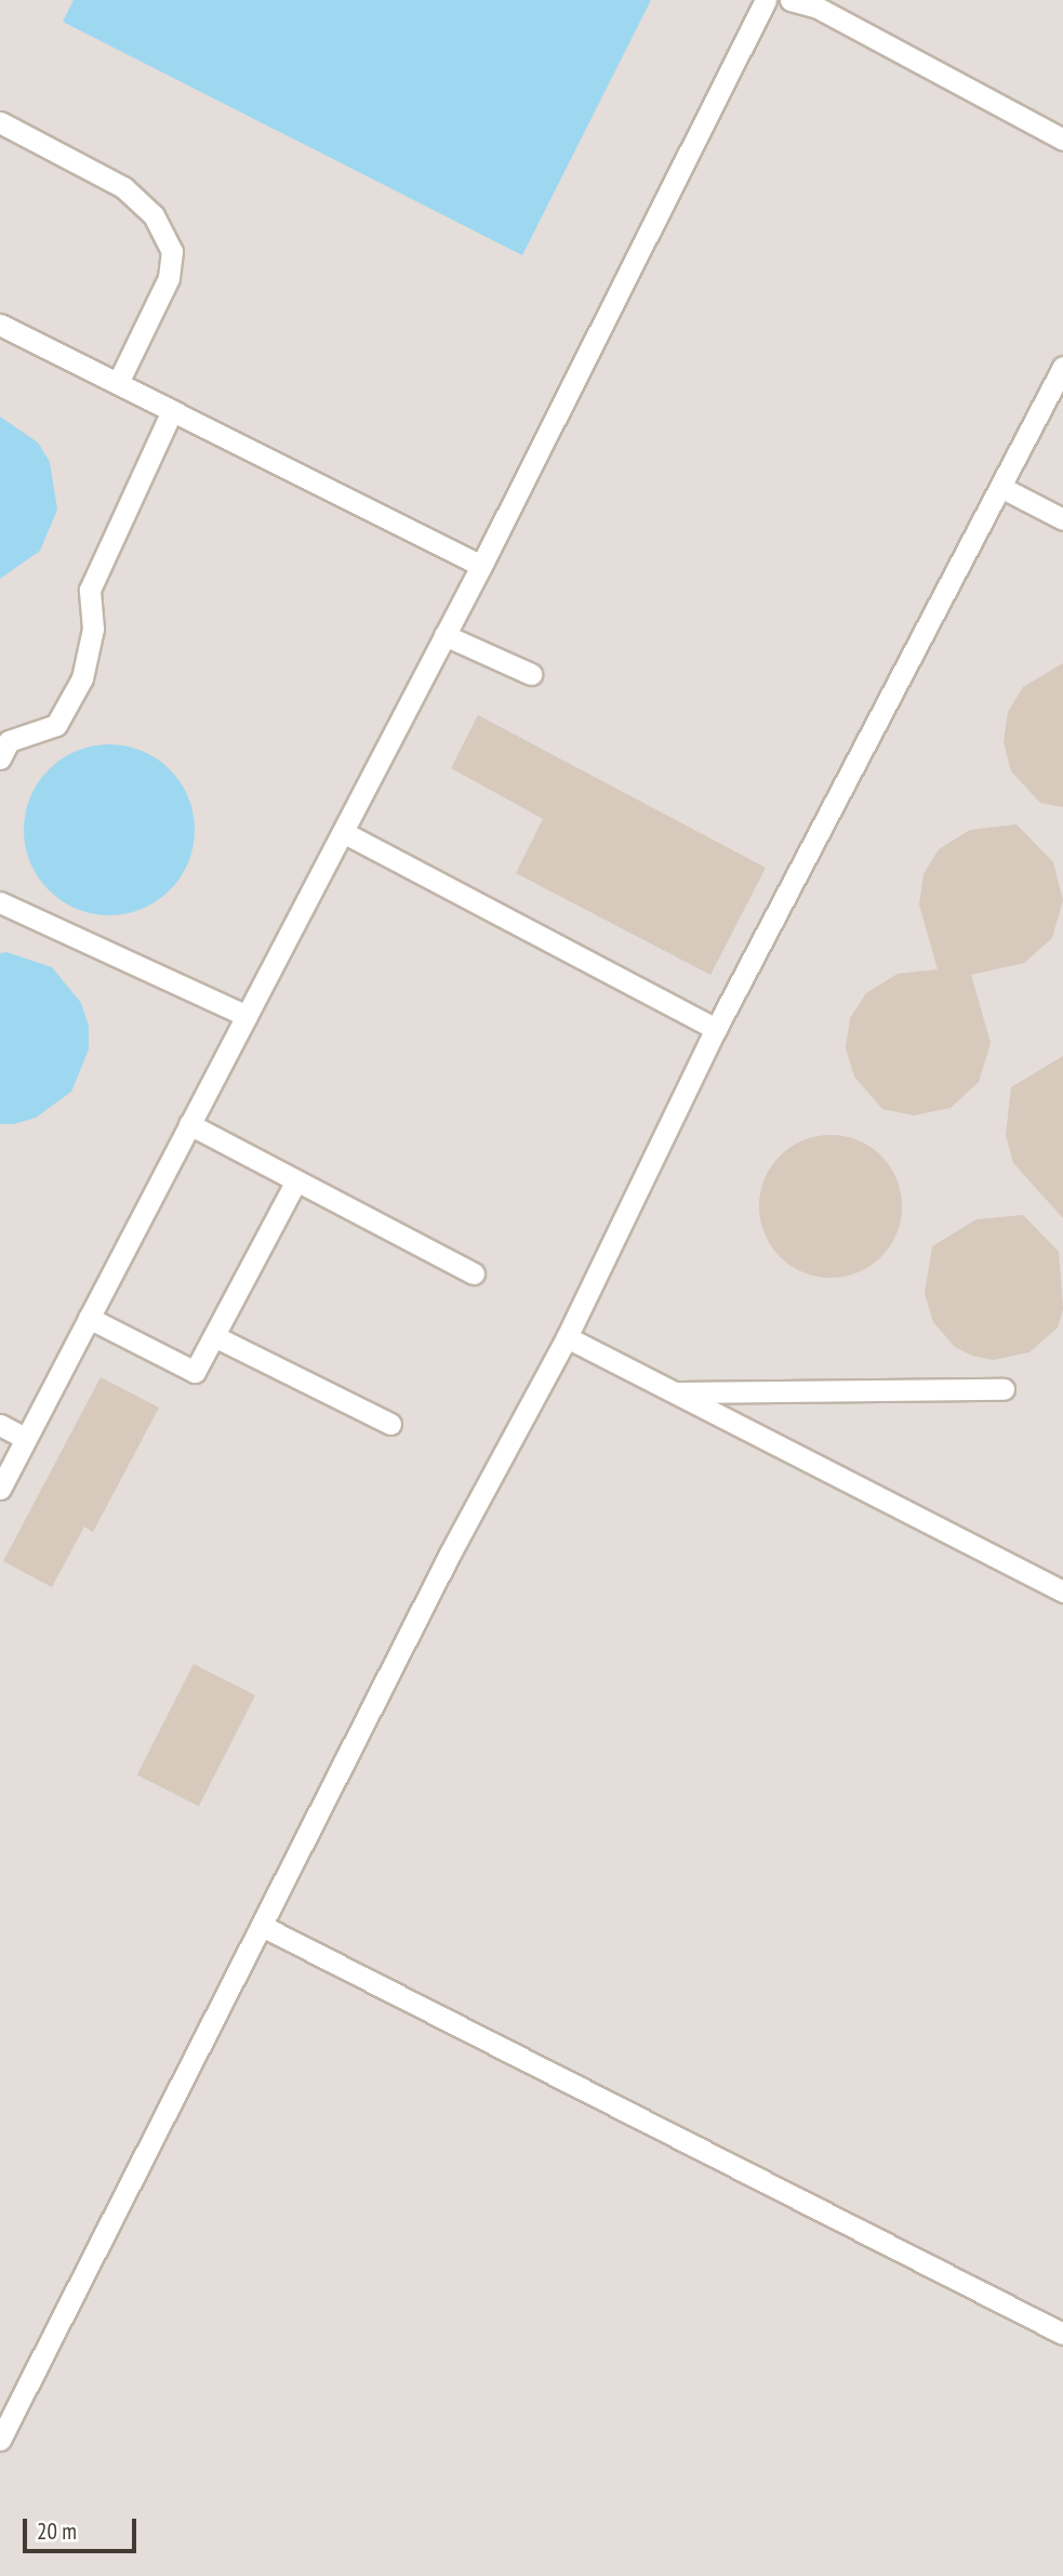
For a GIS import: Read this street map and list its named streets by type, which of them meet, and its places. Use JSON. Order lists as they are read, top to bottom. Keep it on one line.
{"scale_bar":"20 m"}
